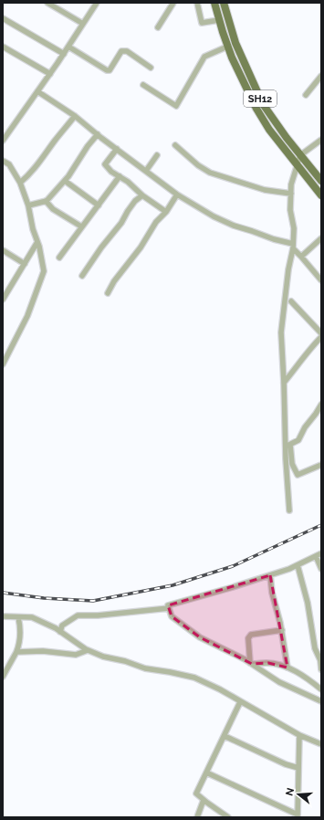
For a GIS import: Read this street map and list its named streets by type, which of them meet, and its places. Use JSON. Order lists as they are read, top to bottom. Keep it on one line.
{"streets":{"main road":["SH12"]},"north":"left"}
